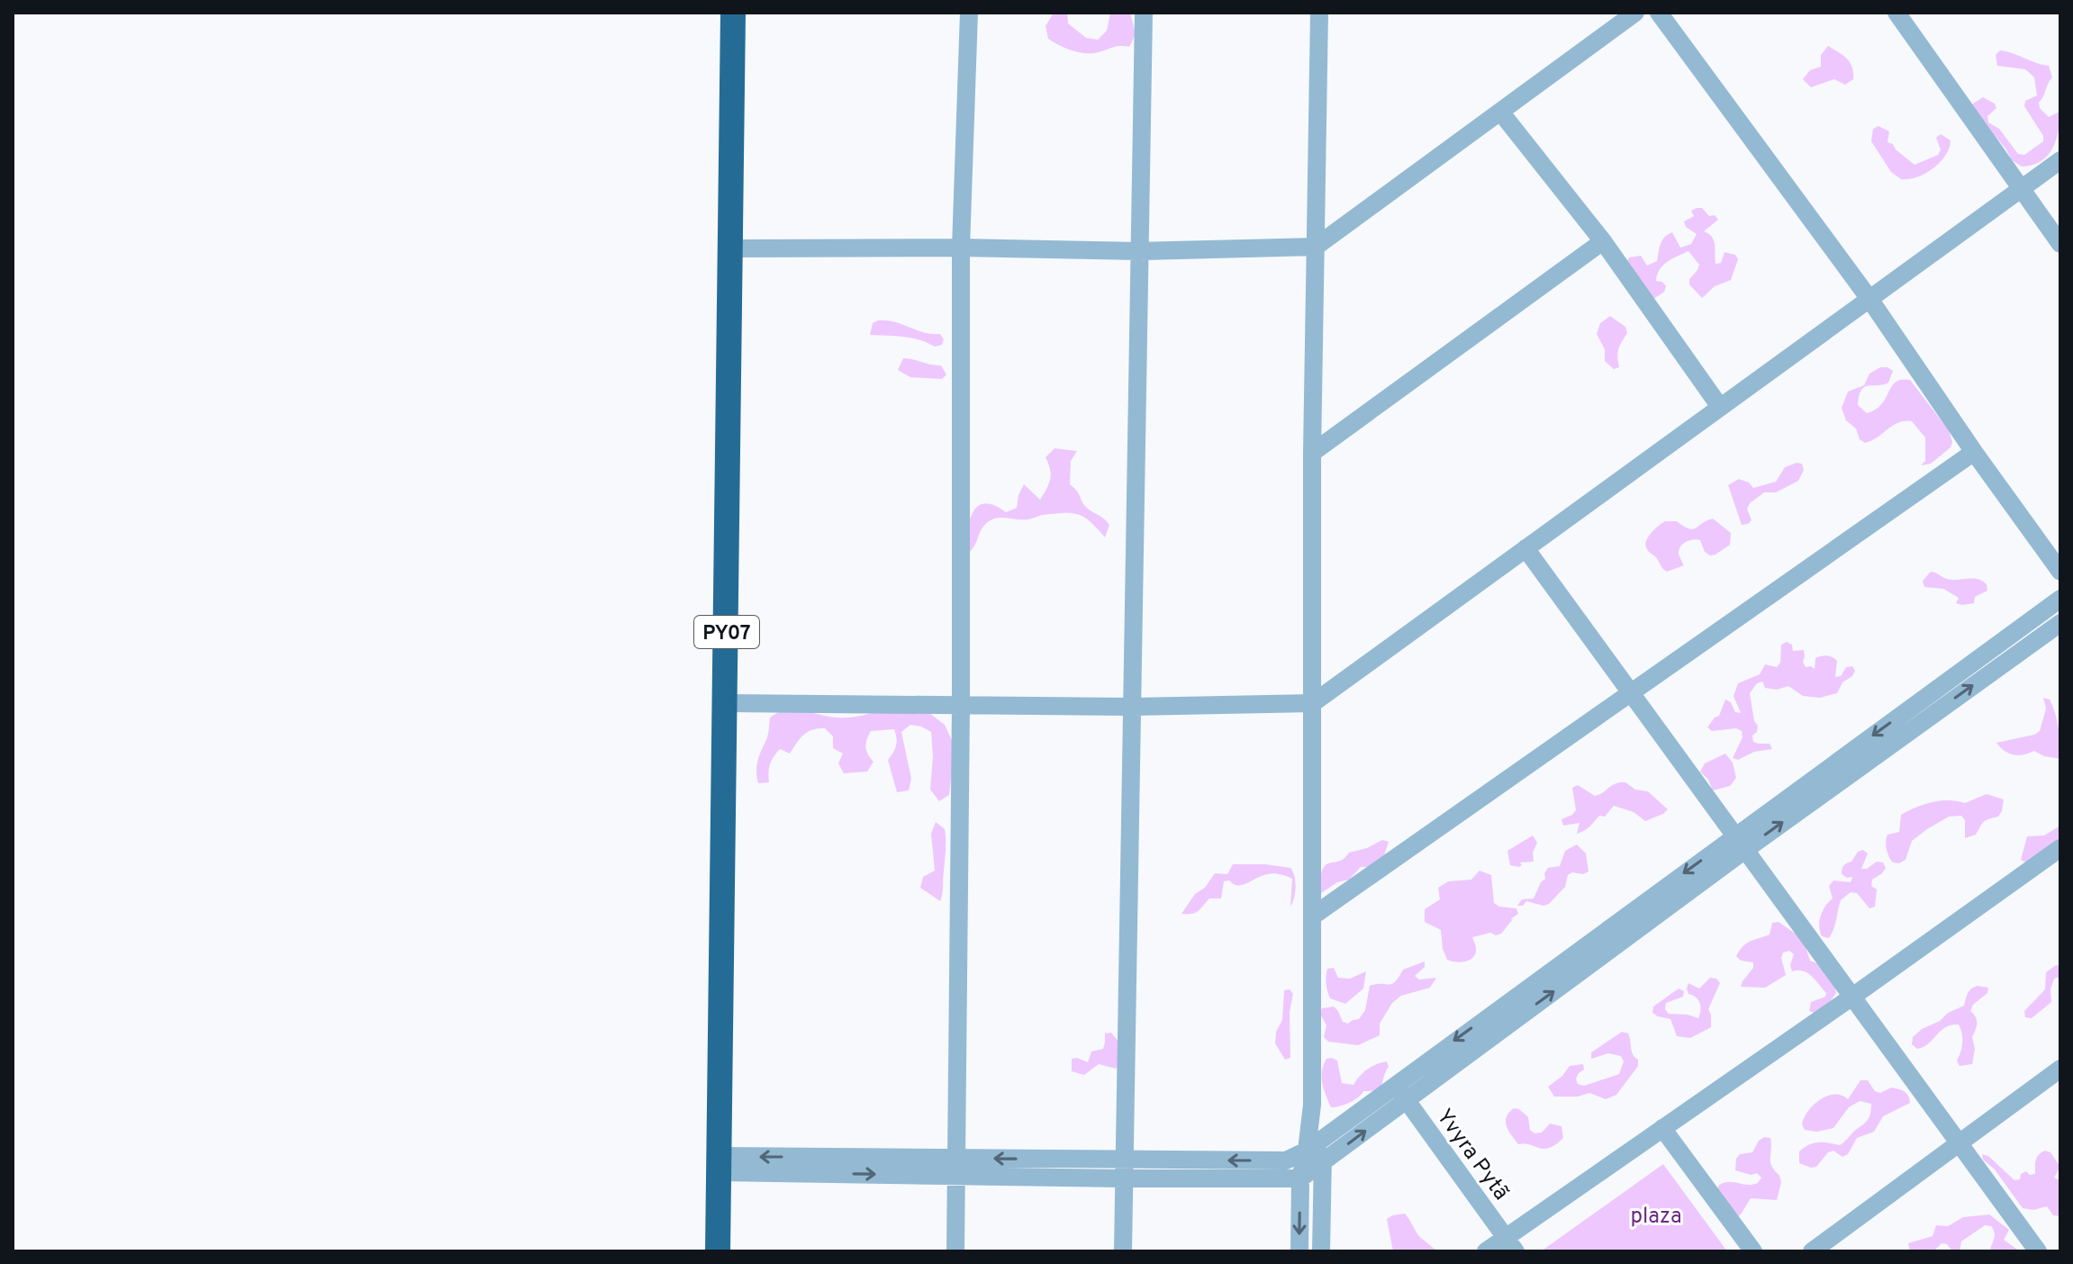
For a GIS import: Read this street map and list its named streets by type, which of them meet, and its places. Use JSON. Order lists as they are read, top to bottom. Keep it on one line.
{"streets":{"highway":["PY07"],"street":["Yvyra Pytã"]},"parks":["plaza"]}
